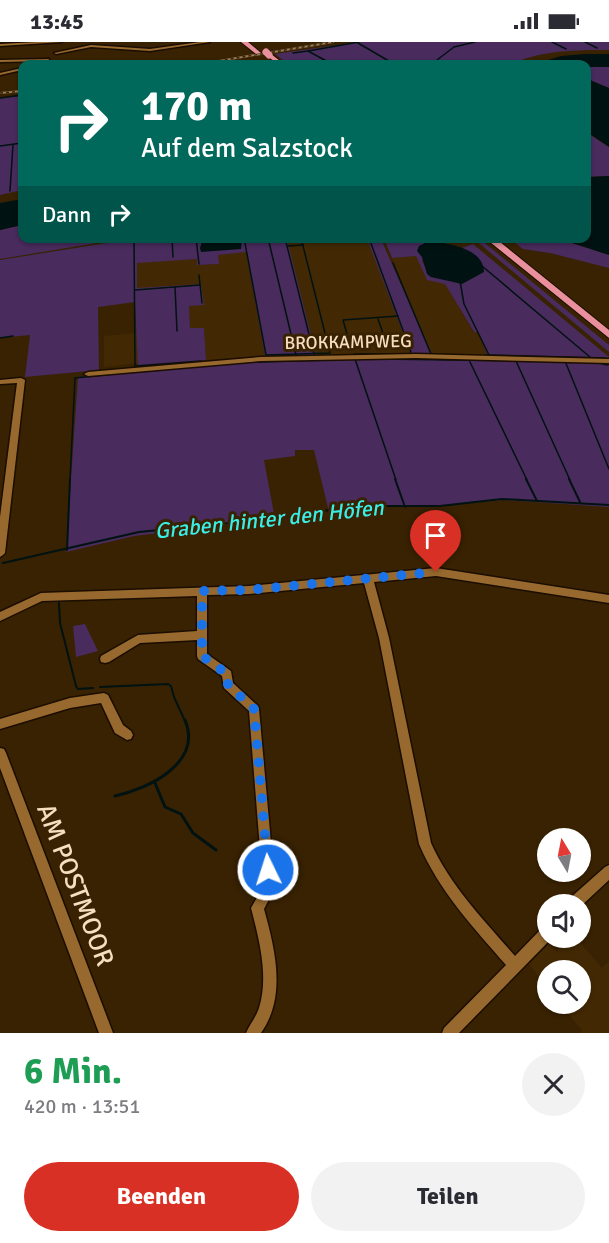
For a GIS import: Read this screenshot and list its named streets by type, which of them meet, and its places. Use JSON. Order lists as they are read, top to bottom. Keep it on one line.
{"streets":{"street":["BROKKAMPWEG","AM POSTMOOR"]},"water":["Graben hinter den Höfen"],"north":"top","page":{"status":"13:45","turn":["170 m","Auf dem Salzstock"],"then":"Dann","heading":["6 Min.","420 m · 13:51"],"buttons":["Beenden","Teilen"]}}
